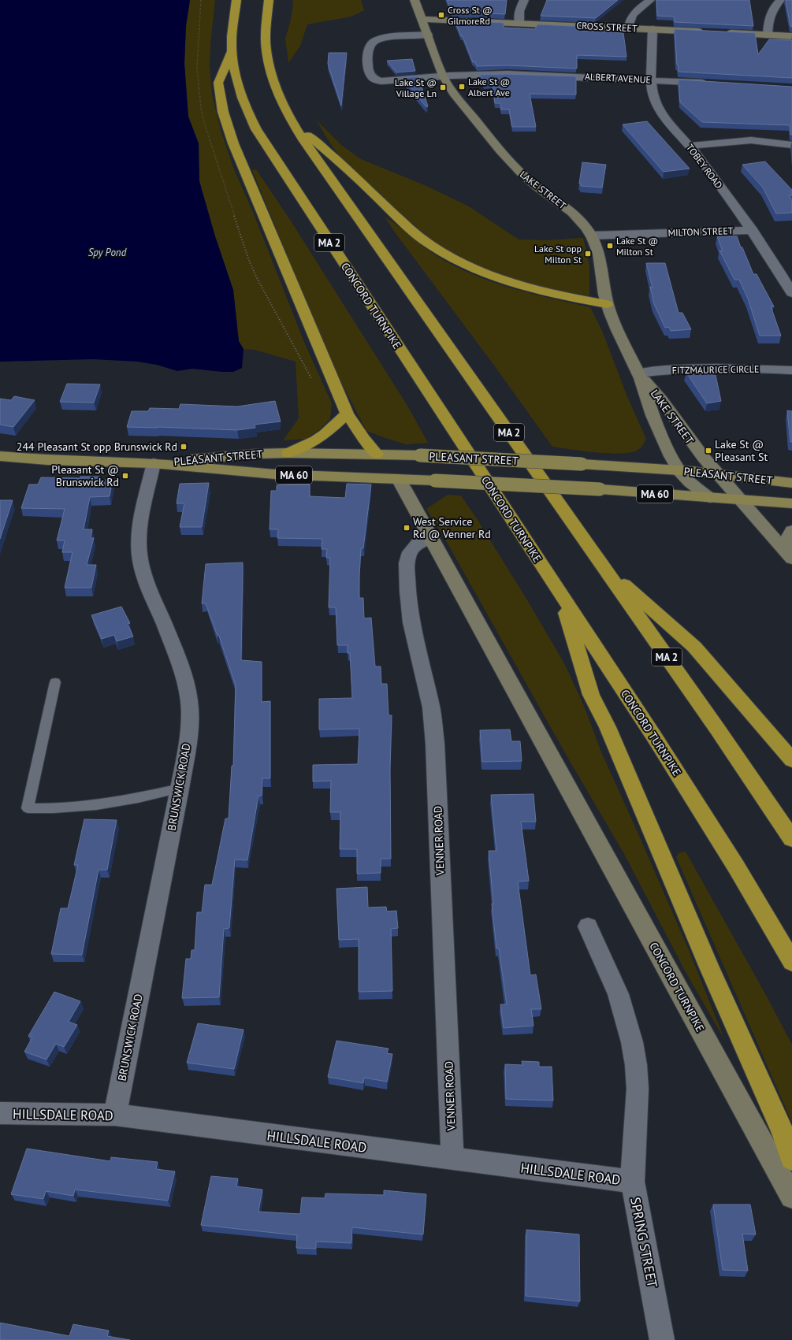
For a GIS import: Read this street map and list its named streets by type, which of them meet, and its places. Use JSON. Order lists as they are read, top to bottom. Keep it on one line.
{"streets":{"highway":["MA 2","CONCORD TURNPIKE"],"main road":["CROSS STREET","LAKE STREET","PLEASANT STREET","MA 60"],"street":["ALBERT AVENUE","TOBEY ROAD","MILTON STREET","FITZMAURICE CIRCLE","BRUNSWICK ROAD","VENNER ROAD","HILLSDALE ROAD","SPRING STREET"]},"crossings":[["CROSS STREET","TOBEY ROAD"],["CROSS STREET","LAKE STREET"],["ALBERT AVENUE","TOBEY ROAD"],["ALBERT AVENUE","LAKE STREET"],["TOBEY ROAD","MILTON STREET"],["LAKE STREET","MILTON STREET"],["LAKE STREET","FITZMAURICE CIRCLE"],["LAKE STREET","PLEASANT STREET"],["CONCORD TURNPIKE","PLEASANT STREET"],["CONCORD TURNPIKE","VENNER ROAD"],["PLEASANT STREET","BRUNSWICK ROAD"],["BRUNSWICK ROAD","HILLSDALE ROAD"],["VENNER ROAD","HILLSDALE ROAD"],["HILLSDALE ROAD","SPRING STREET"]],"water":["Spy Pond"],"places":{"transit":["Cross St @ GilmoreRd","Lake St @ Albert Ave","Lake St @ Village Ln","Lake St @ Milton St","Lake St opp Milton St","244 Pleasant St opp Brunswick Rd","Lake St @ Pleasant St","Pleasant St @ Brunswick Rd","West Service Rd @ Venner Rd"]}}
